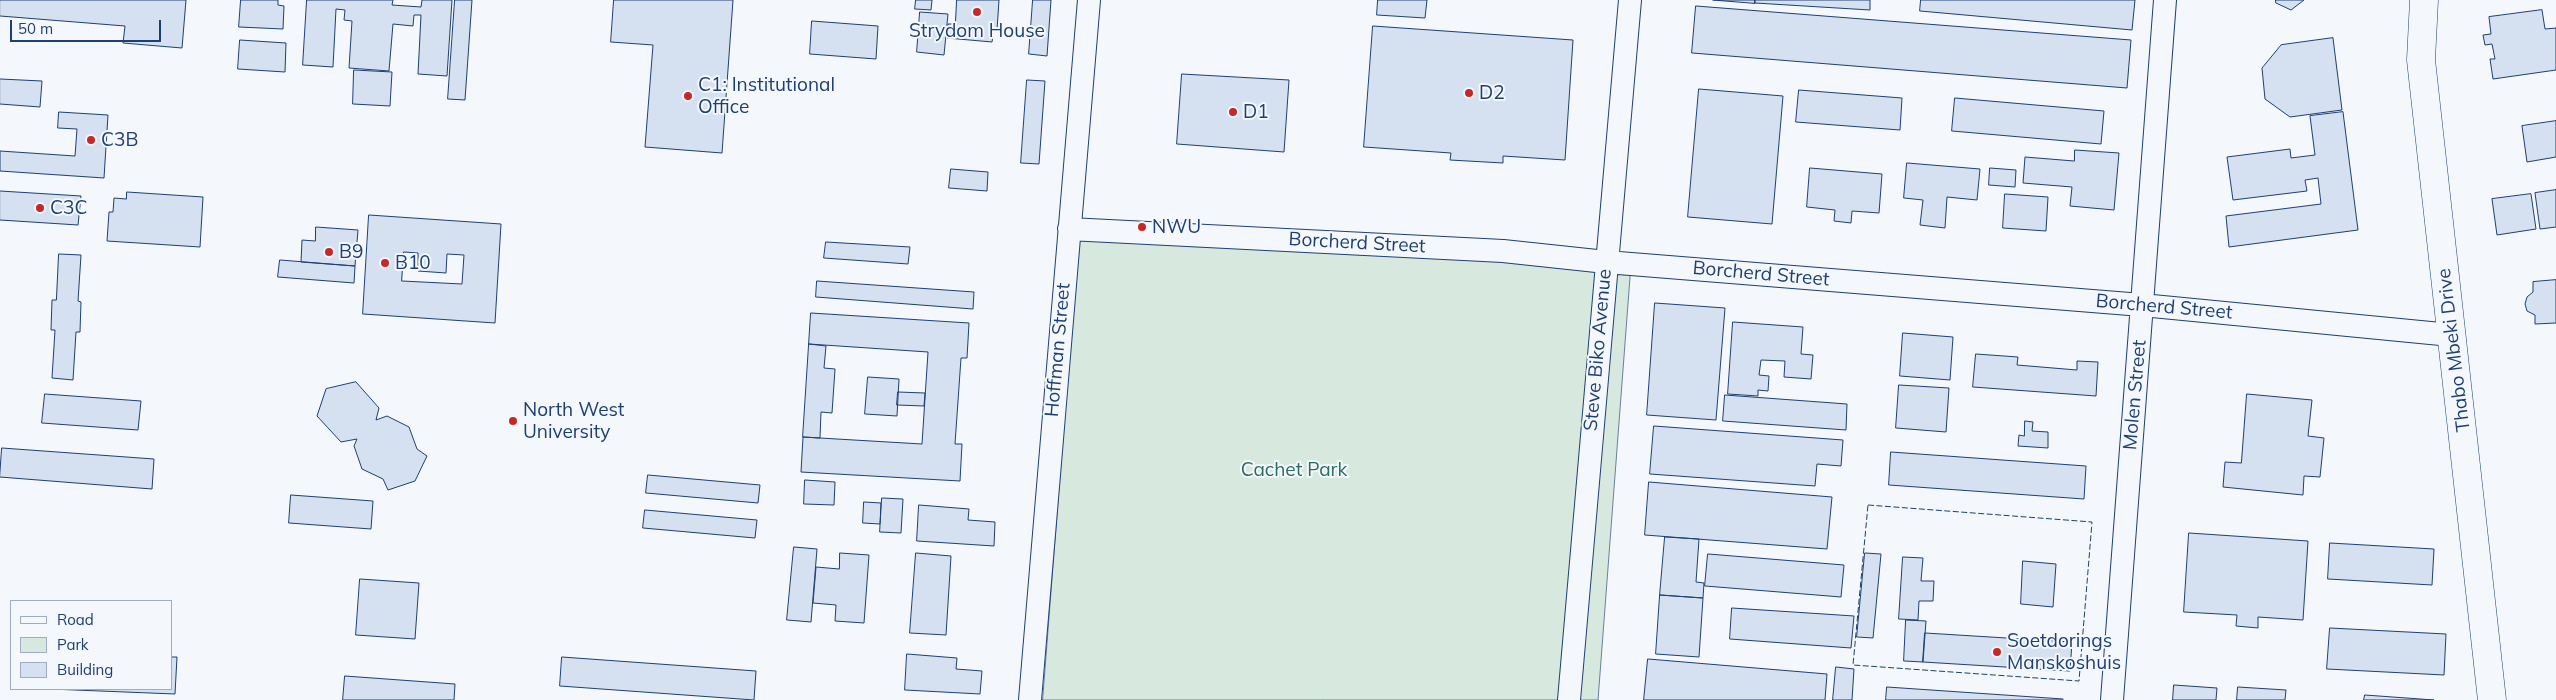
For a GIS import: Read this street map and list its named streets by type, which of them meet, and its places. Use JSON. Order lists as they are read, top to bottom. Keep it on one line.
{"streets":{"main road":["Thabo Mbeki Drive"],"street":["Borcherd Street","Hoffman Street","Steve Biko Avenue","Molen Street"]},"crossings":[["Borcherd Street","Hoffman Street"],["Borcherd Street","Steve Biko Avenue"],["Borcherd Street","Thabo Mbeki Drive"],["Borcherd Street","Molen Street"]],"parks":["Cachet Park"],"places":["Strydom House","D2","C1: Institutional Office","D1","C3B","C3C","NWU","B9","B10","North West University","Soetdorings Manskoshuis"],"legend":["Road","Park","Building"],"scale_bar":"50 m"}
